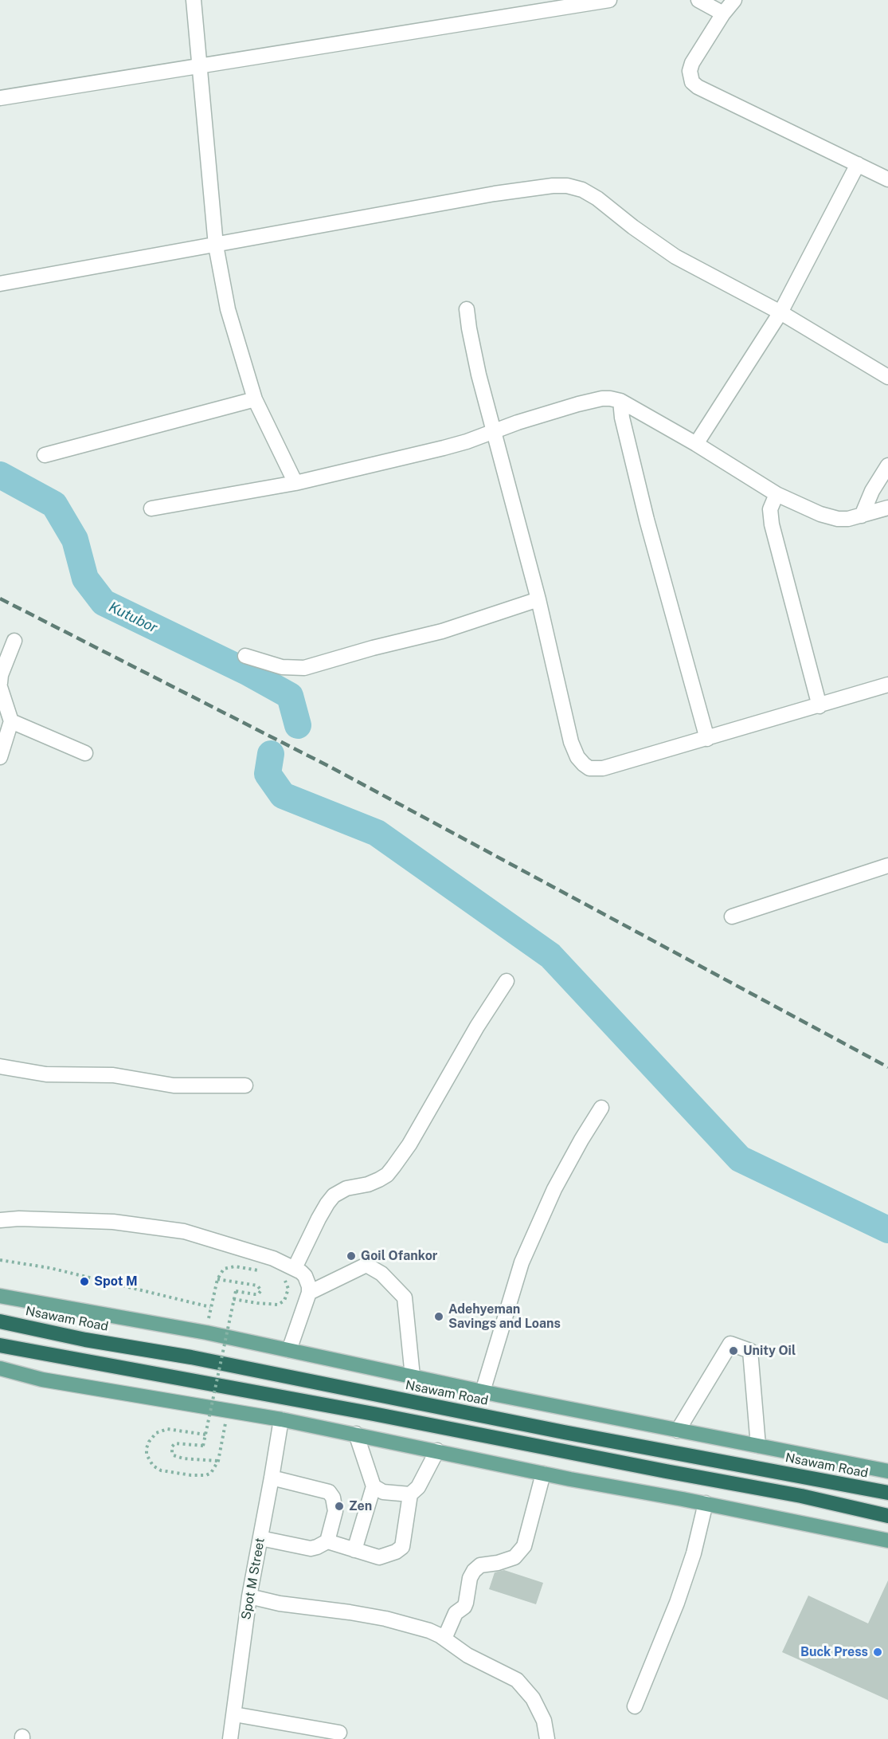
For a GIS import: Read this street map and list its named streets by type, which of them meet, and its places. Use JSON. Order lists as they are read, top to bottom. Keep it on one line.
{"streets":{"highway":["Nsawam Road"],"street":["Spot M Street"]},"water":["Kutubor"],"places":["Goil Ofankor","Spot M","Adehyeman Savings and Loans","Unity Oil","Zen","Buck Press"]}
